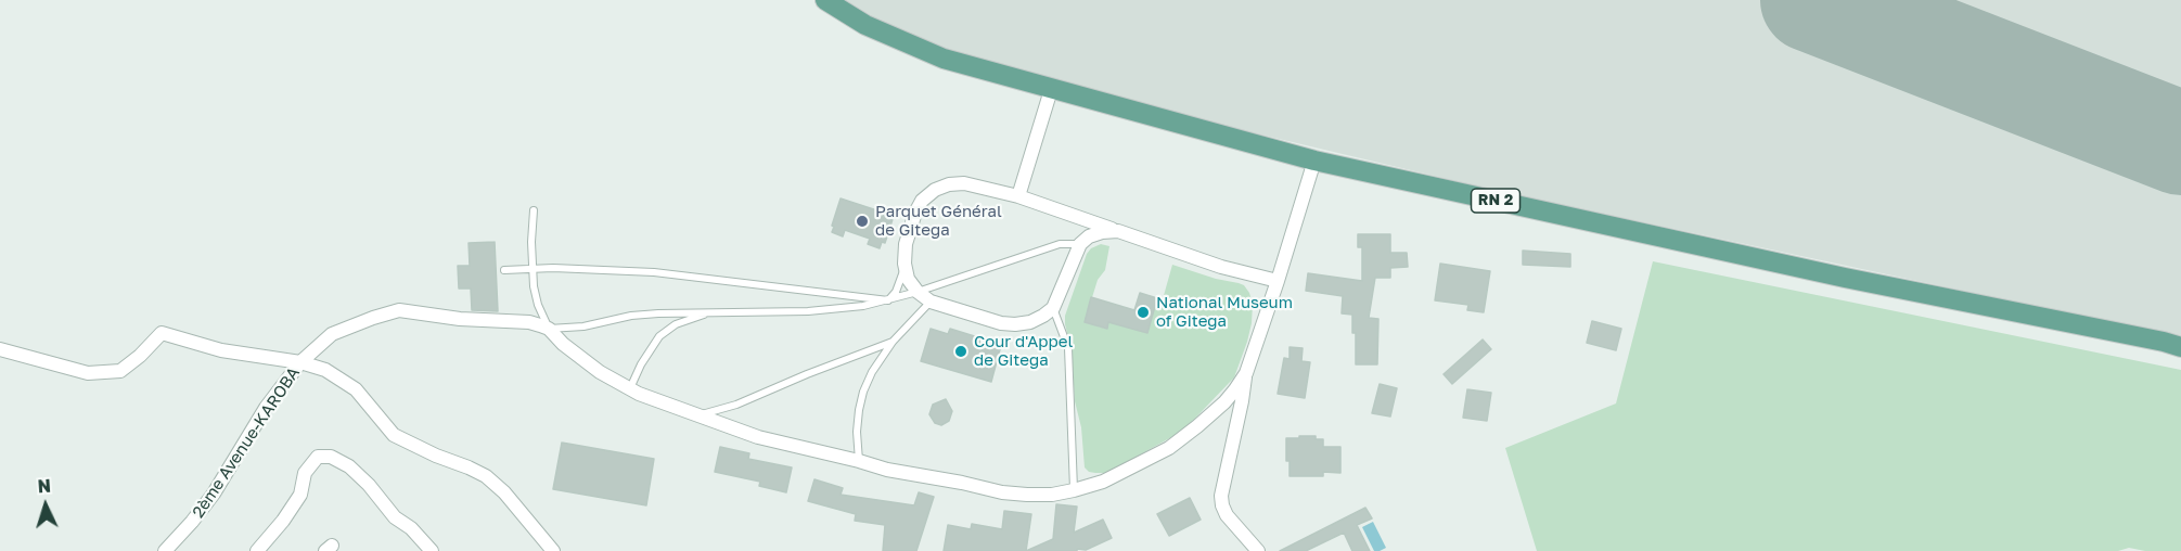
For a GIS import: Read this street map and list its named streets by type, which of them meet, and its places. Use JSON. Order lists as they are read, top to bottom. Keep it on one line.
{"streets":{"main road":["RN 2"],"street":["2ème Avenue-KAROBA"]},"places":["Parquet Général de Gitega","National Museum of Gitega","Cour d'Appel de Gitega"],"north":"top"}
